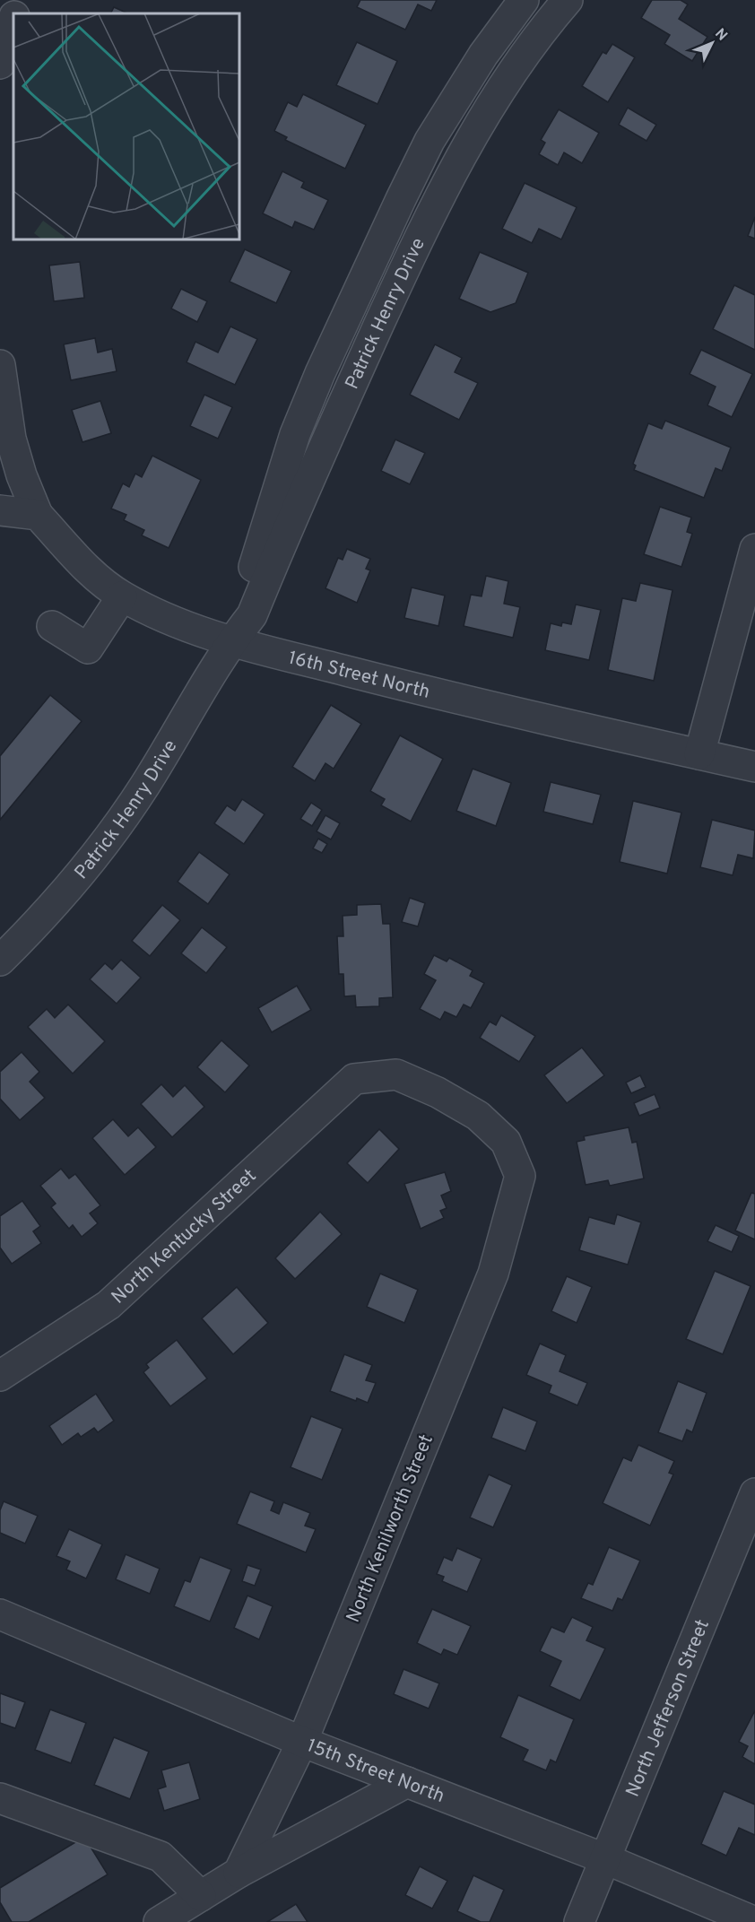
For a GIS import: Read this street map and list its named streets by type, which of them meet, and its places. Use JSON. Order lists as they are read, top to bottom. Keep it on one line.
{"streets":{"street":["Patrick Henry Drive","16th Street North","North Kentucky Street","North Kenilworth Street","North Jefferson Street","15th Street North"]},"crossings":[["Patrick Henry Drive","16th Street North"],["North Kentucky Street","North Kenilworth Street"],["North Kenilworth Street","15th Street North"],["North Jefferson Street","15th Street North"]],"north":"top right"}
